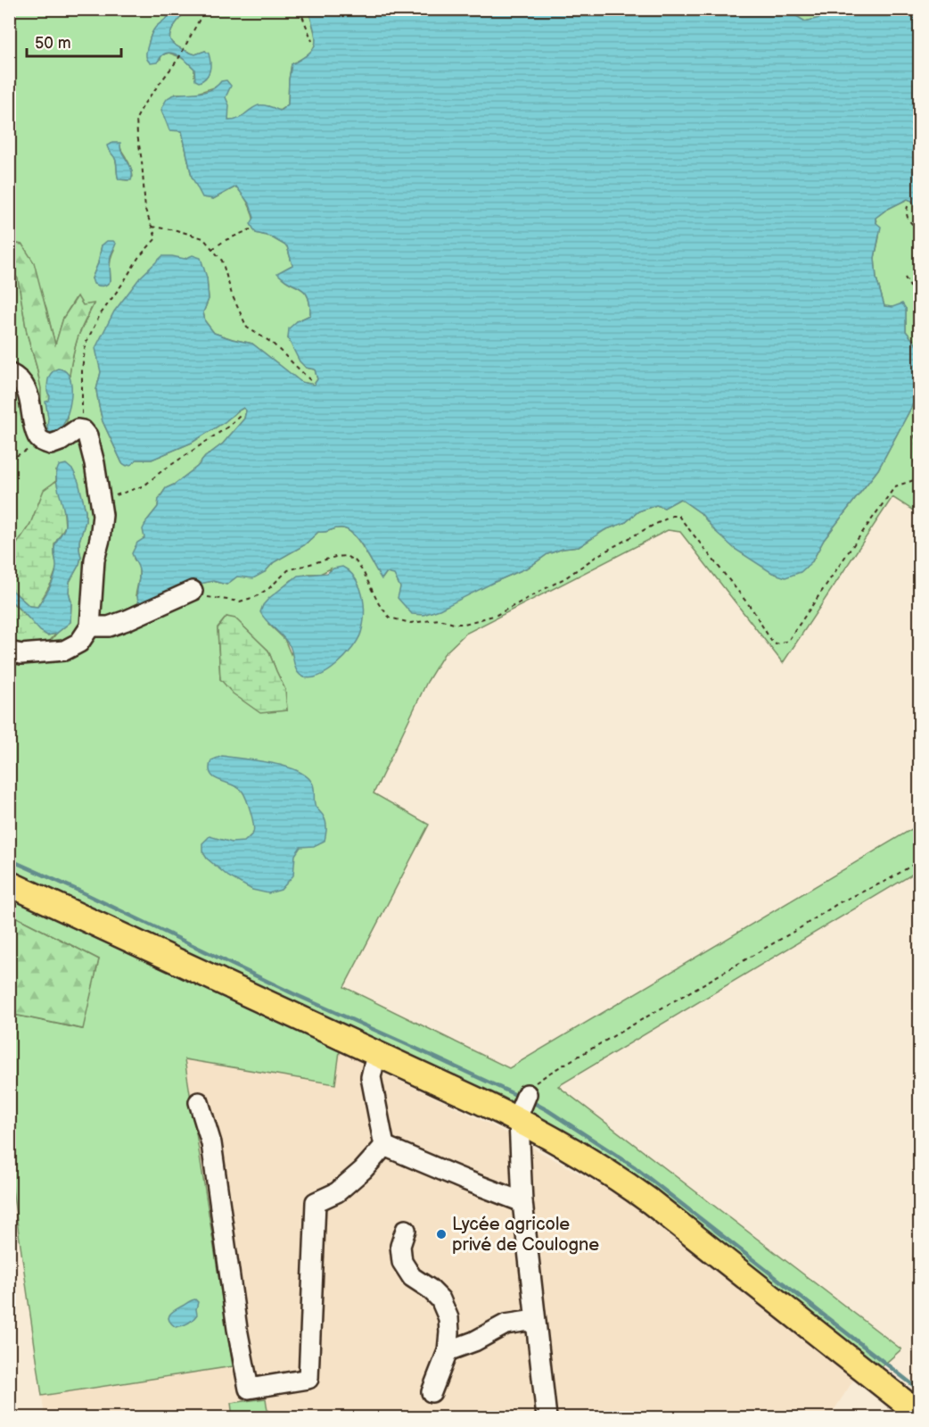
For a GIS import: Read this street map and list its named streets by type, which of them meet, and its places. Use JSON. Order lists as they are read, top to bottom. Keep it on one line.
{"places":["Lycée agricole privé de Coulogne"],"scale_bar":"50 m"}
